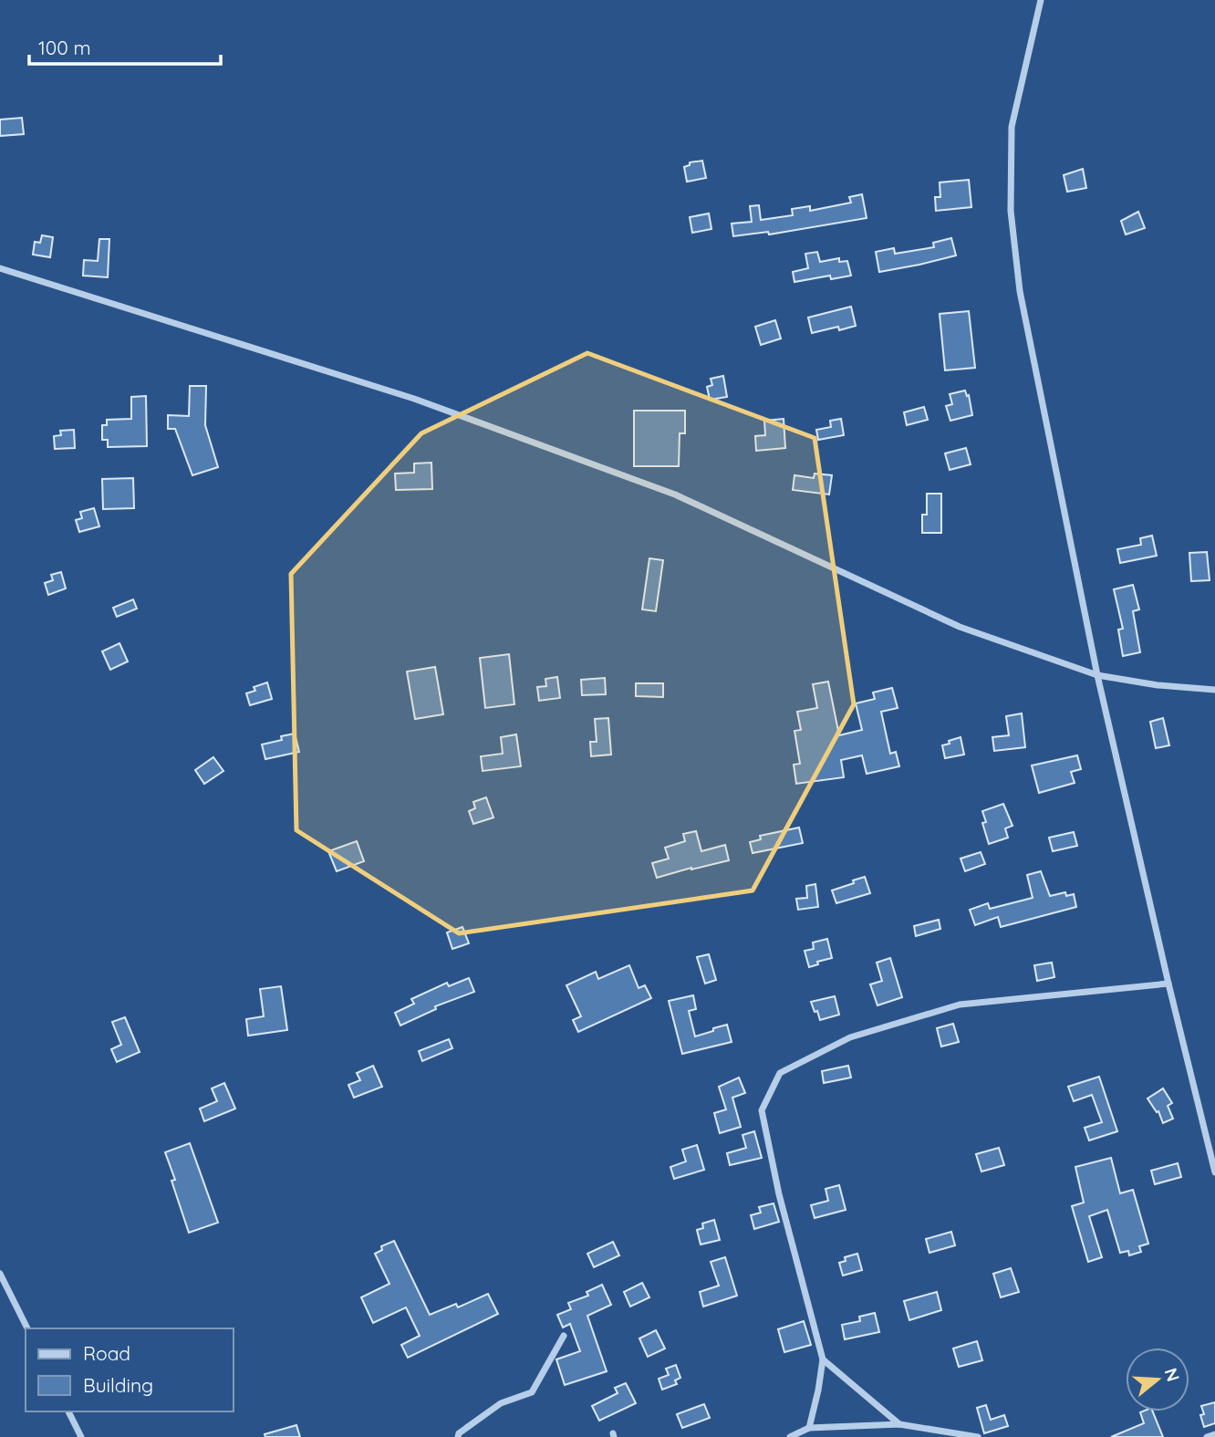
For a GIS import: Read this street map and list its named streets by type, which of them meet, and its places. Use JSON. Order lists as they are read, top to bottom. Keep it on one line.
{"legend":["Road","Building"],"scale_bar":"100 m","north":"right"}
